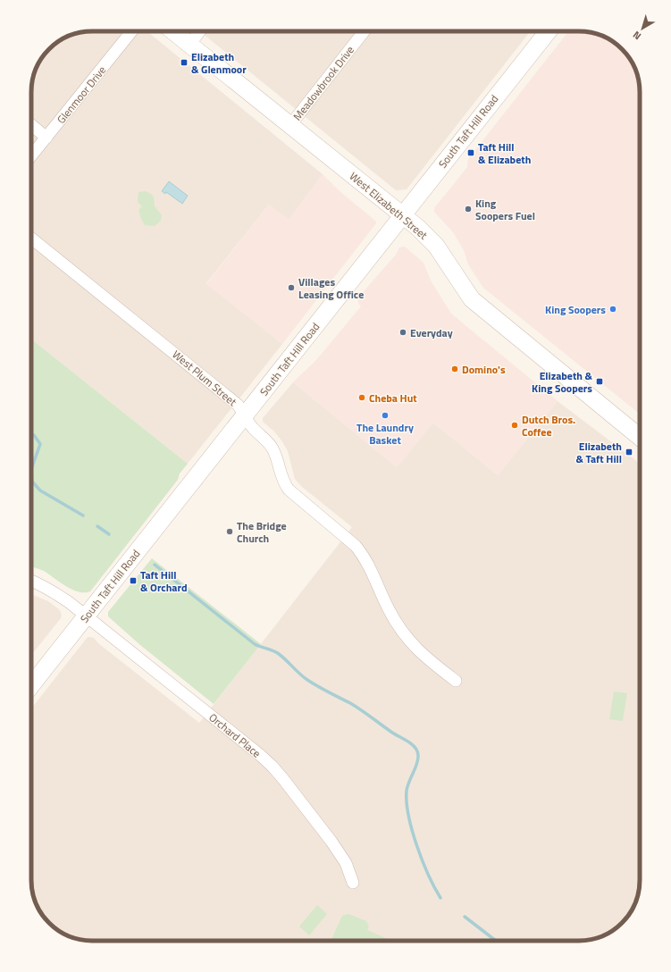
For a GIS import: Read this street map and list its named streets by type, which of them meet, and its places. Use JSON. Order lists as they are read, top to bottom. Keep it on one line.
{"streets":{"main road":["South Taft Hill Road","West Elizabeth Street"],"street":["Meadowbrook Drive","Glenmoor Drive","West Plum Street","Orchard Place"]},"crossings":[["Meadowbrook Drive","West Elizabeth Street"],["South Taft Hill Road","West Elizabeth Street"],["South Taft Hill Road","West Plum Street"],["South Taft Hill Road","Orchard Place"]],"places":{"transit":["Elizabeth & Glenmoor","Taft Hill & Elizabeth","Elizabeth & King Soopers","Elizabeth & Taft Hill","Taft Hill & Orchard"],"other":["King Soopers Fuel","Villages Leasing Office","King Soopers","Everyday","Domino's","Cheba Hut","The Laundry Basket","Dutch Bros. Coffee","The Bridge Church"]},"north":"bottom left"}
